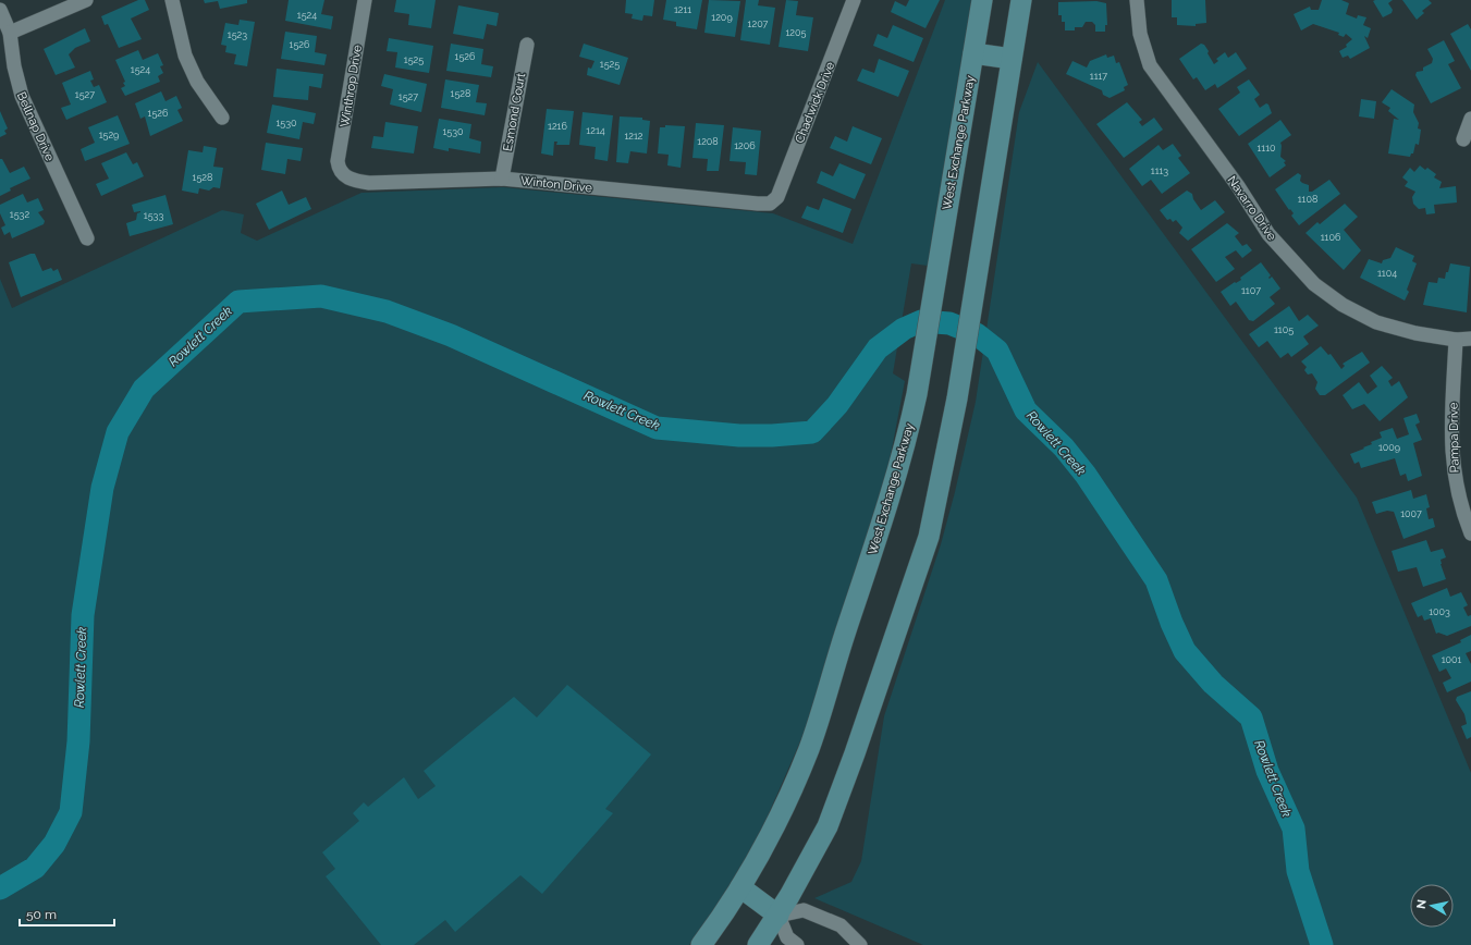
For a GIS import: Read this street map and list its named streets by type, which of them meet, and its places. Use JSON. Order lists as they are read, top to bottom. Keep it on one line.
{"streets":{"main road":["West Exchange Parkway"],"street":["Winthrop Drive","Chadwick Drive","Esmond Court","Bellnap Drive","Winton Drive","Navarro Drive","Pampa Drive"]},"crossings":[["Winthrop Drive","Winton Drive"],["Chadwick Drive","Winton Drive"],["Esmond Court","Winton Drive"],["Navarro Drive","Pampa Drive"]],"water":["Rowlett Creek"],"house_numbers":["1211","1524","1209","1207","1205","1523","1526","1526","1525","1525","1524","1117","1528","1527","1527","1526","1530","1216","1214","1530","1529","1212","1208","1206","1110","1113","1528","1108","1532","1533","1106","1104","1107","1105","1009","1007","1003","1001"],"scale_bar":"50 m","north":"left"}
